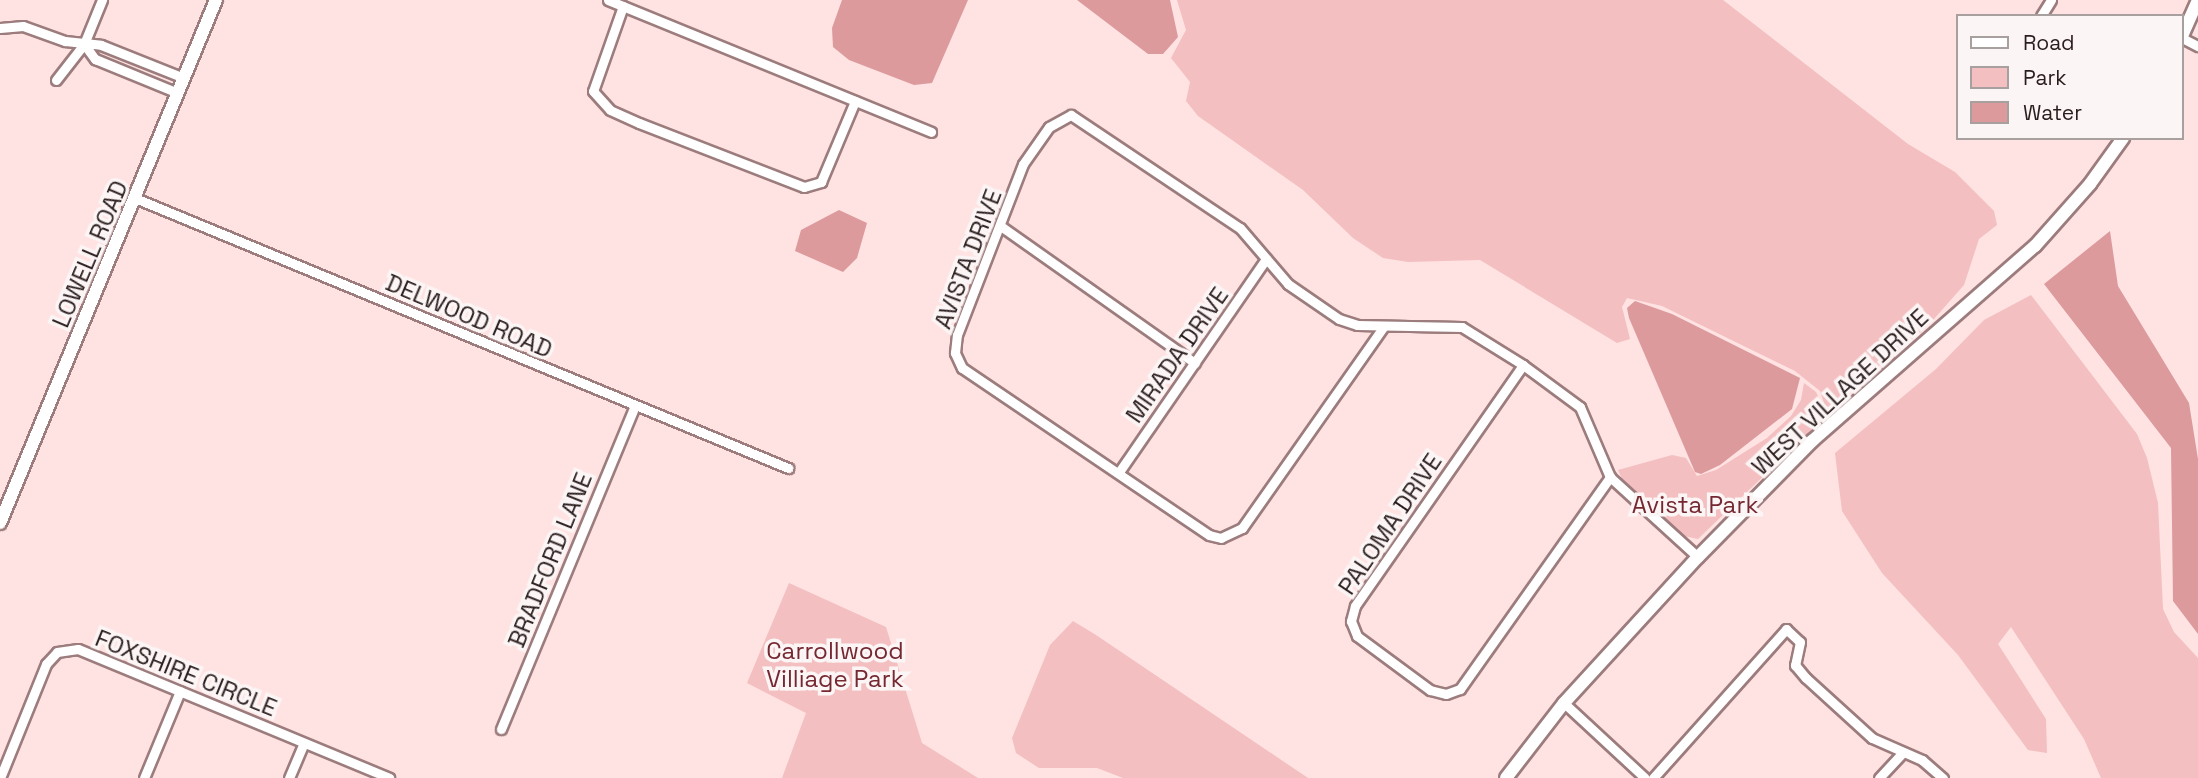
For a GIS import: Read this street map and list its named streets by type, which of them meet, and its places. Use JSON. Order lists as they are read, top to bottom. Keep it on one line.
{"streets":{"street":["LOWELL ROAD","AVISTA DRIVE","DELWOOD ROAD","MIRADA DRIVE","WEST VILLAGE DRIVE","PALOMA DRIVE","BRADFORD LANE","FOXSHIRE CIRCLE"]},"crossings":[["LOWELL ROAD","DELWOOD ROAD"],["AVISTA DRIVE","MIRADA DRIVE"],["AVISTA DRIVE","WEST VILLAGE DRIVE"],["AVISTA DRIVE","PALOMA DRIVE"],["DELWOOD ROAD","BRADFORD LANE"]],"parks":["Avista Park","Carrollwood Villiage Park"],"legend":["Road","Park","Water"]}
